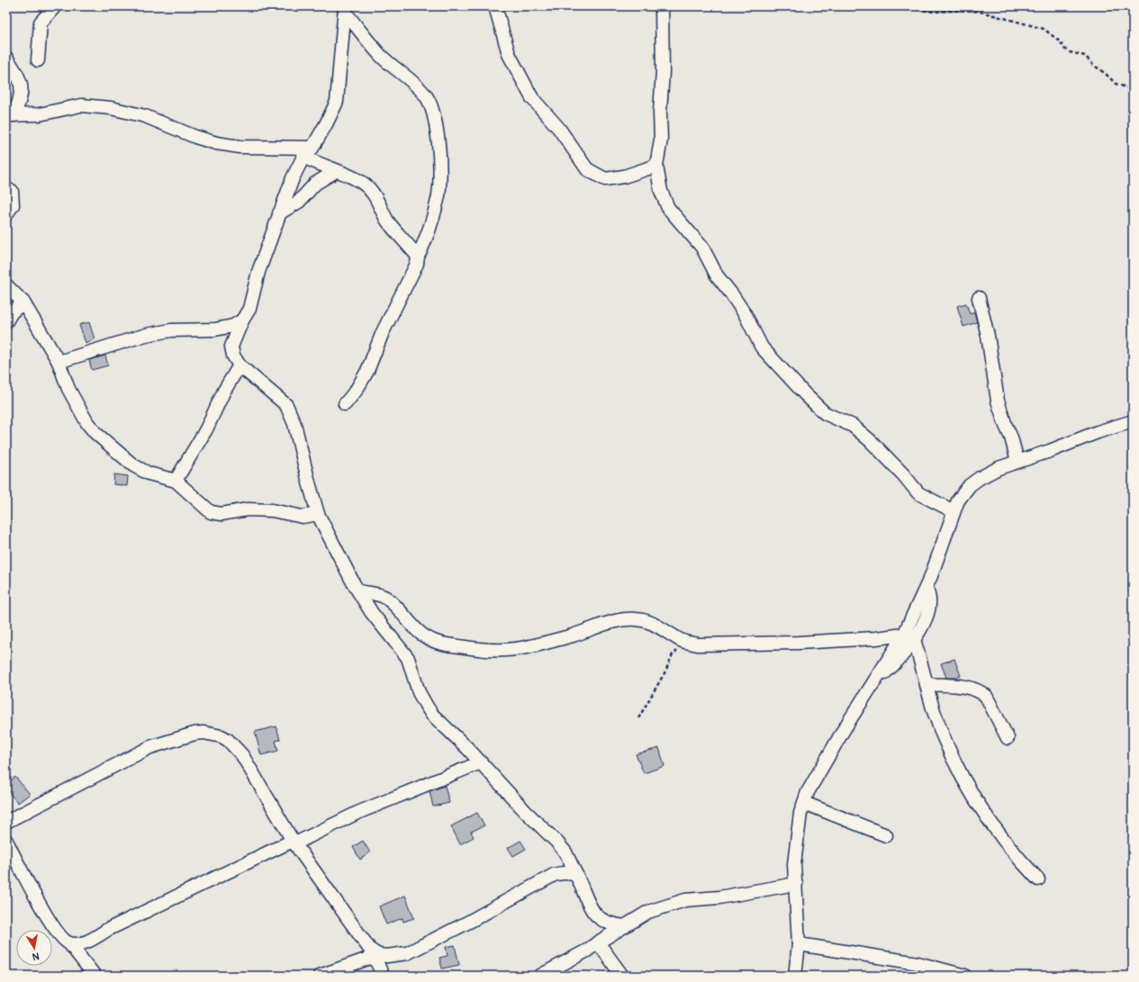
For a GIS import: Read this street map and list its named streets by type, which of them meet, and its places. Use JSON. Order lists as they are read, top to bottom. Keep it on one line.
{"north":"bottom"}
